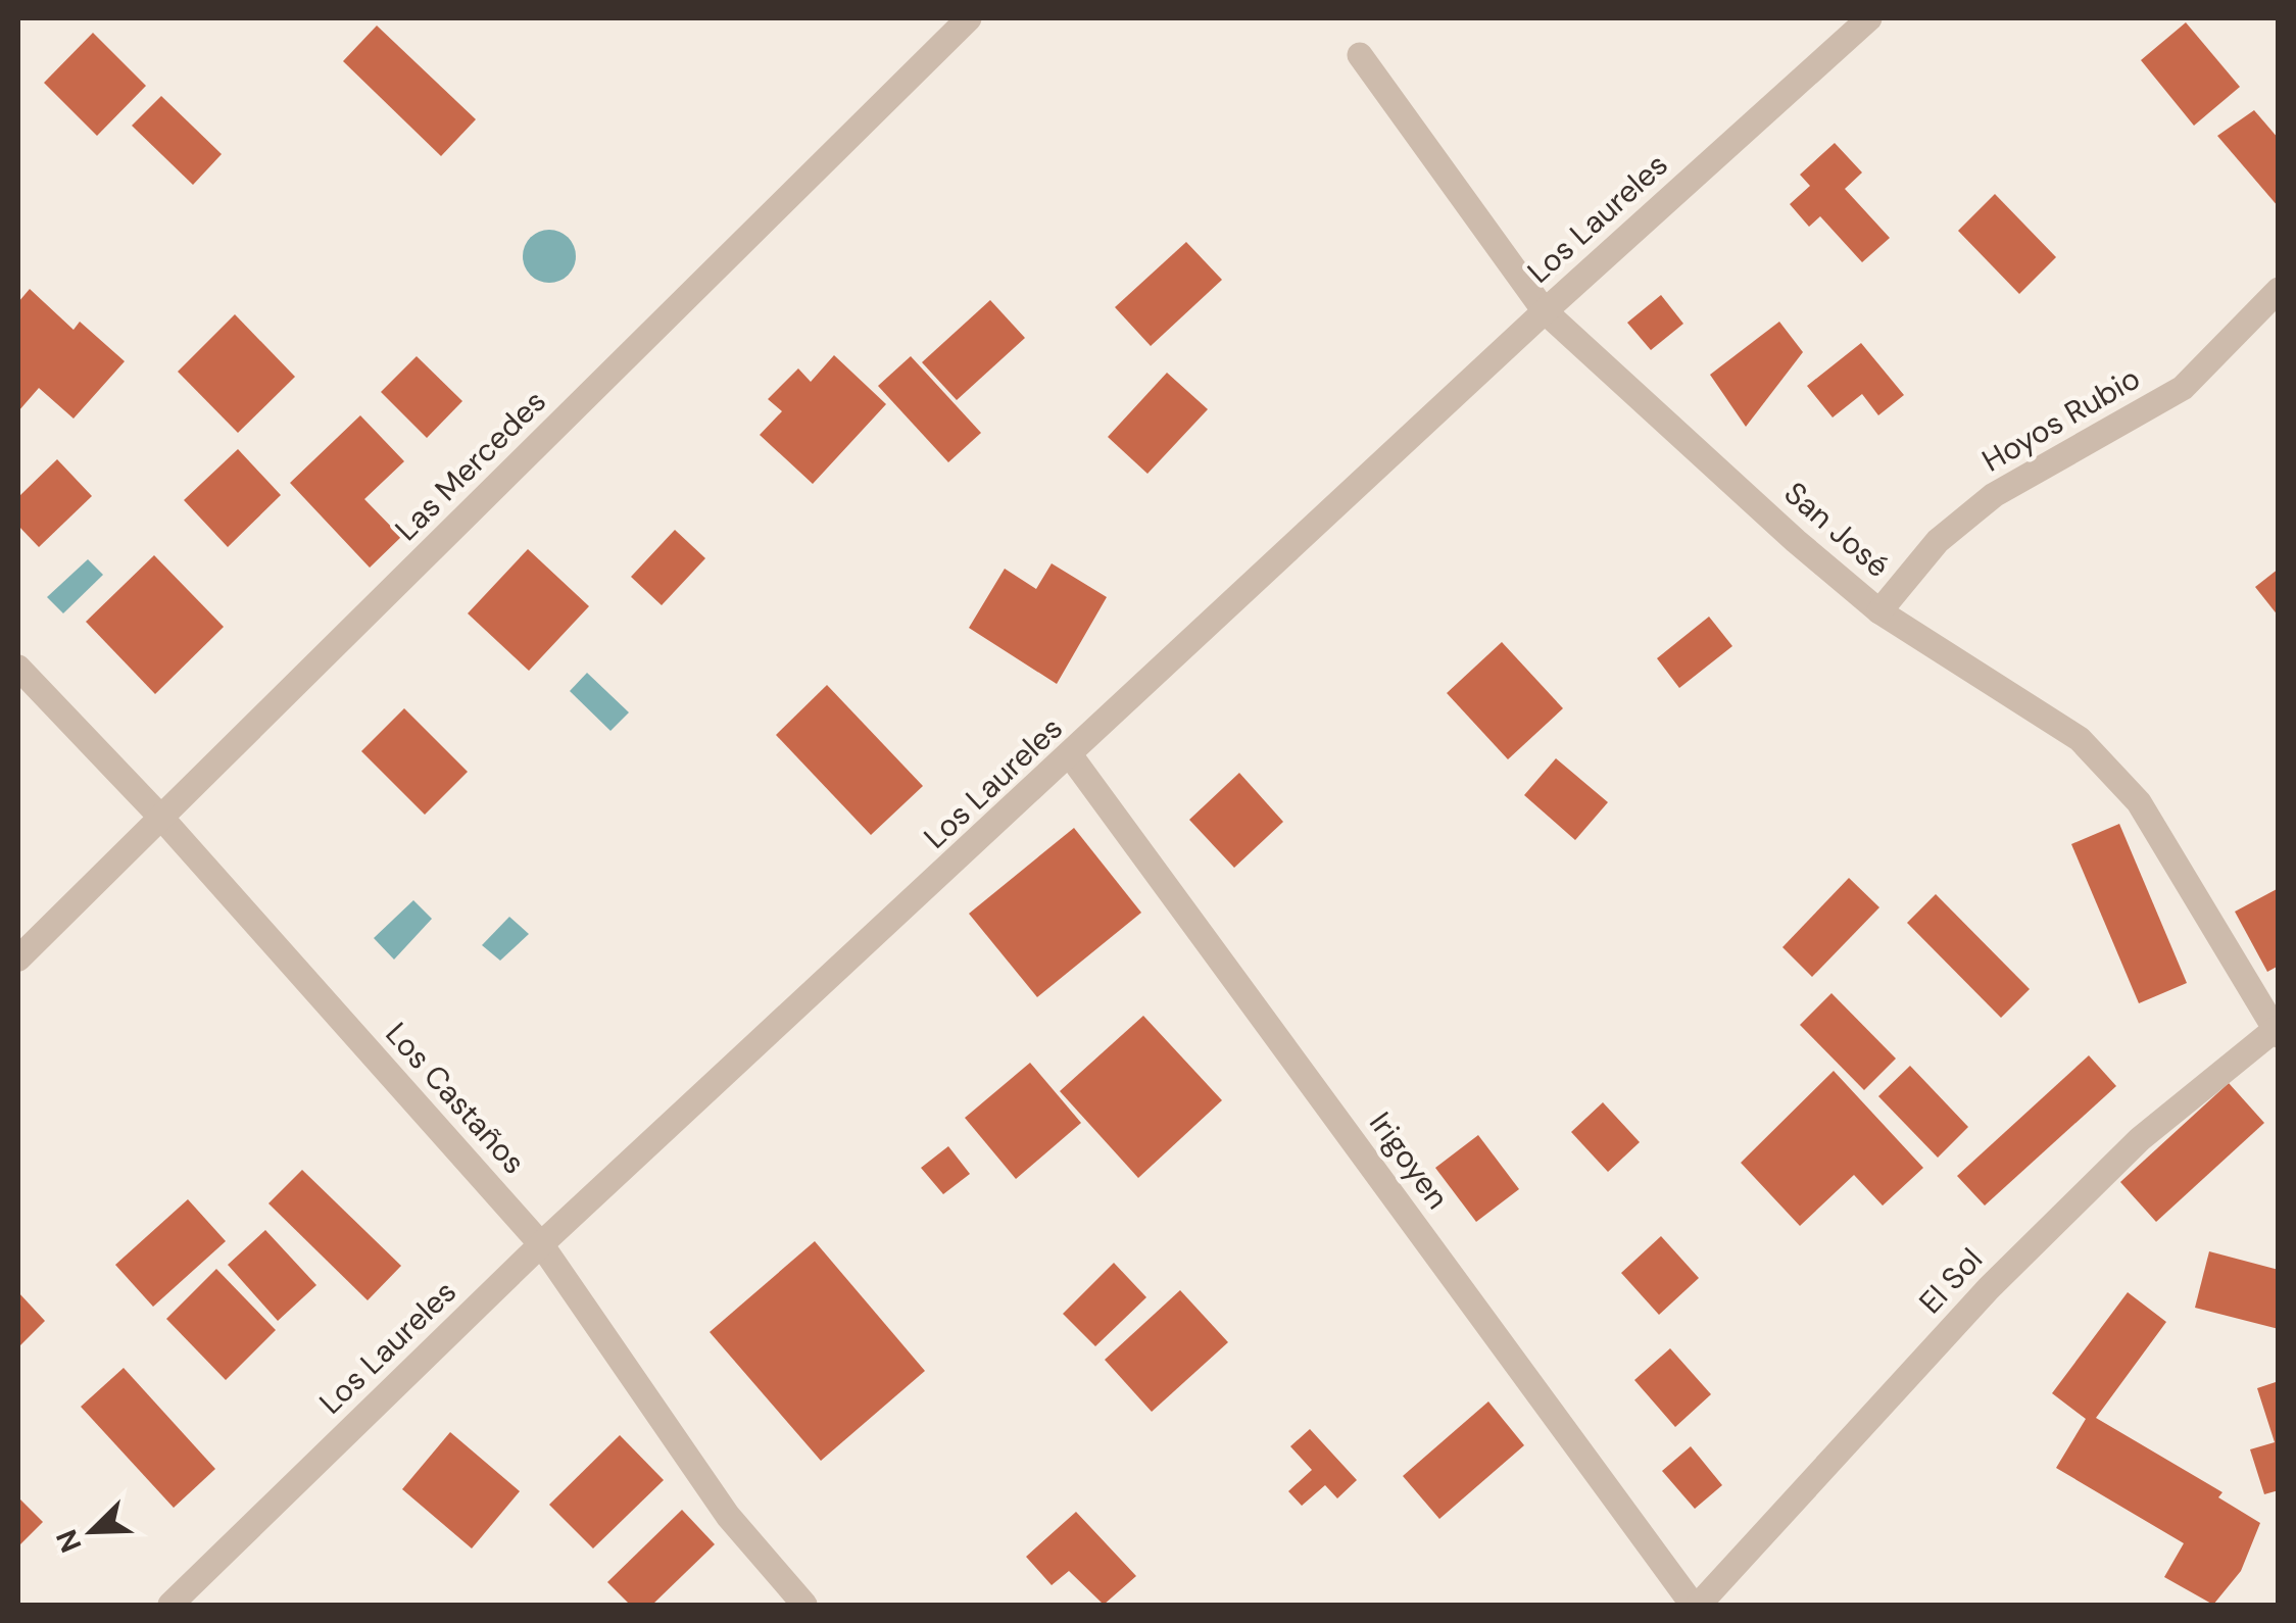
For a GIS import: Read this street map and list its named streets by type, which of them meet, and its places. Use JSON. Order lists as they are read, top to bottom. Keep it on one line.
{"streets":{"street":["Los Laureles","Hoyos Rubio","Las Mercedes","San José","Los Castaños","Irigoyen","El Sol"]},"crossings":[["Los Laureles","San José"],["Los Laureles","Los Castaños"],["Los Laureles","Irigoyen"],["Hoyos Rubio","San José"],["Las Mercedes","Los Castaños"],["San José","El Sol"],["Irigoyen","El Sol"]],"north":"bottom left"}
